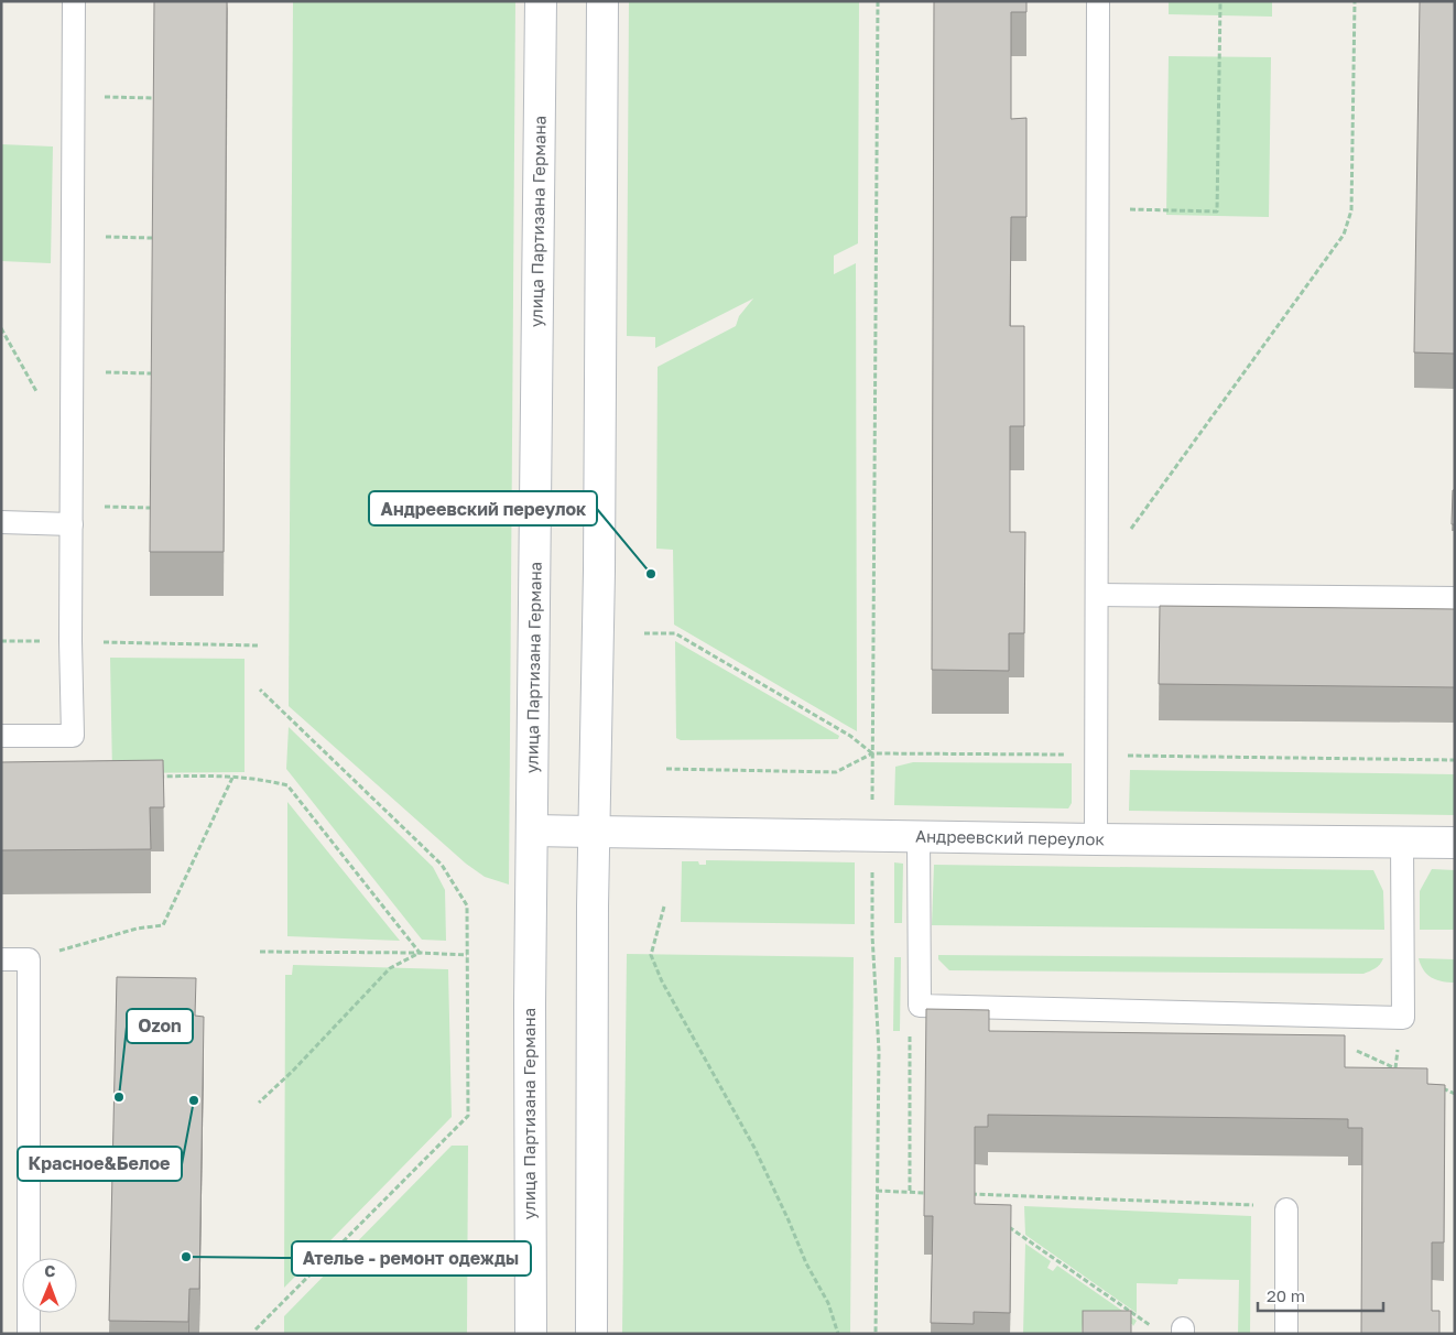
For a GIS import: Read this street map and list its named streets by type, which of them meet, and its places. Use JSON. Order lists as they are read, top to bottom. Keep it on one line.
{"streets":{"main road":["улица Партизана Германа","Андреевский переулок"]},"crossings":[["улица Партизана Германа","Андреевский переулок"]],"places":["Андреевский переулок","Ozon","Красное&Белое","Ателье - ремонт одежды"],"scale_bar":"20 m","north":"top"}
